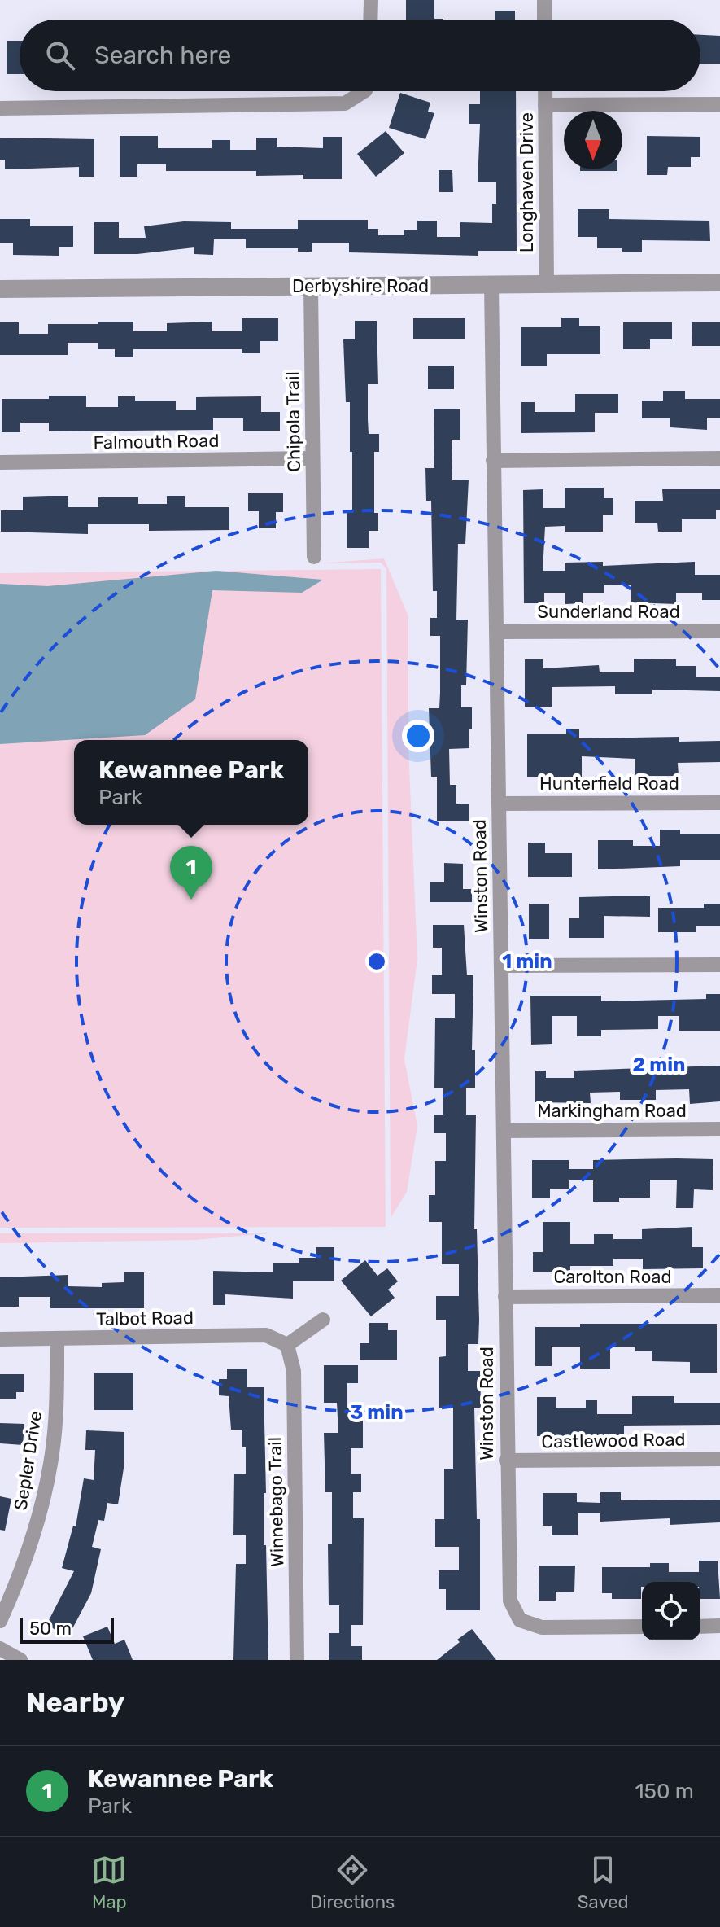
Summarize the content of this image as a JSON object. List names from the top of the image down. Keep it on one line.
{"streets":{"street":["Longhaven Drive","Derbyshire Road","Chipola Trail","Falmouth Road","Sunderland Road","Hunterfield Road","Winston Road","Markingham Road","Carolton Road","Talbot Road","Castlewood Road","Sepler Drive","Winnebago Trail"]},"crossings":[["Longhaven Drive","Derbyshire Road"],["Derbyshire Road","Chipola Trail"],["Derbyshire Road","Winston Road"],["Chipola Trail","Falmouth Road"],["Sunderland Road","Winston Road"],["Hunterfield Road","Winston Road"],["Winston Road","Markingham Road"],["Winston Road","Carolton Road"],["Winston Road","Castlewood Road"],["Talbot Road","Sepler Drive"],["Talbot Road","Winnebago Trail"]],"scale_bar":"50 m","north":"bottom","page":{"search":"Search here","popup":["Kewannee Park","Park"],"pins":"1","scale":"50 m","heading":"Nearby","list":[{"mark":"1","name":"Kewannee Park","note":"Park","value":"150 m"}],"nav":["Map","Directions","Saved"]},"rings":["1 min","2 min","3 min"]}
